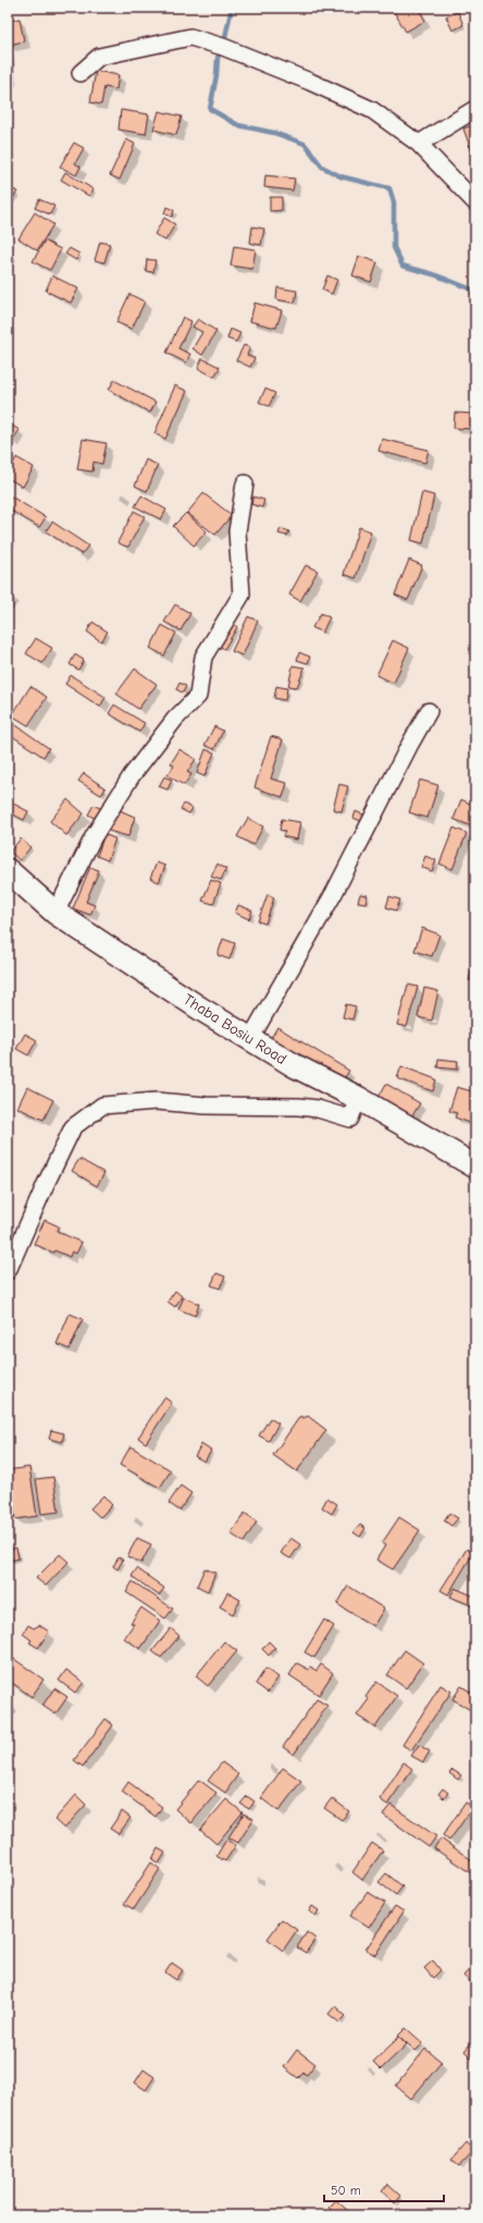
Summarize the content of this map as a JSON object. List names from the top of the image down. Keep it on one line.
{"streets":{"street":["Thaba Bosiu Road"]},"scale_bar":"50 m"}
